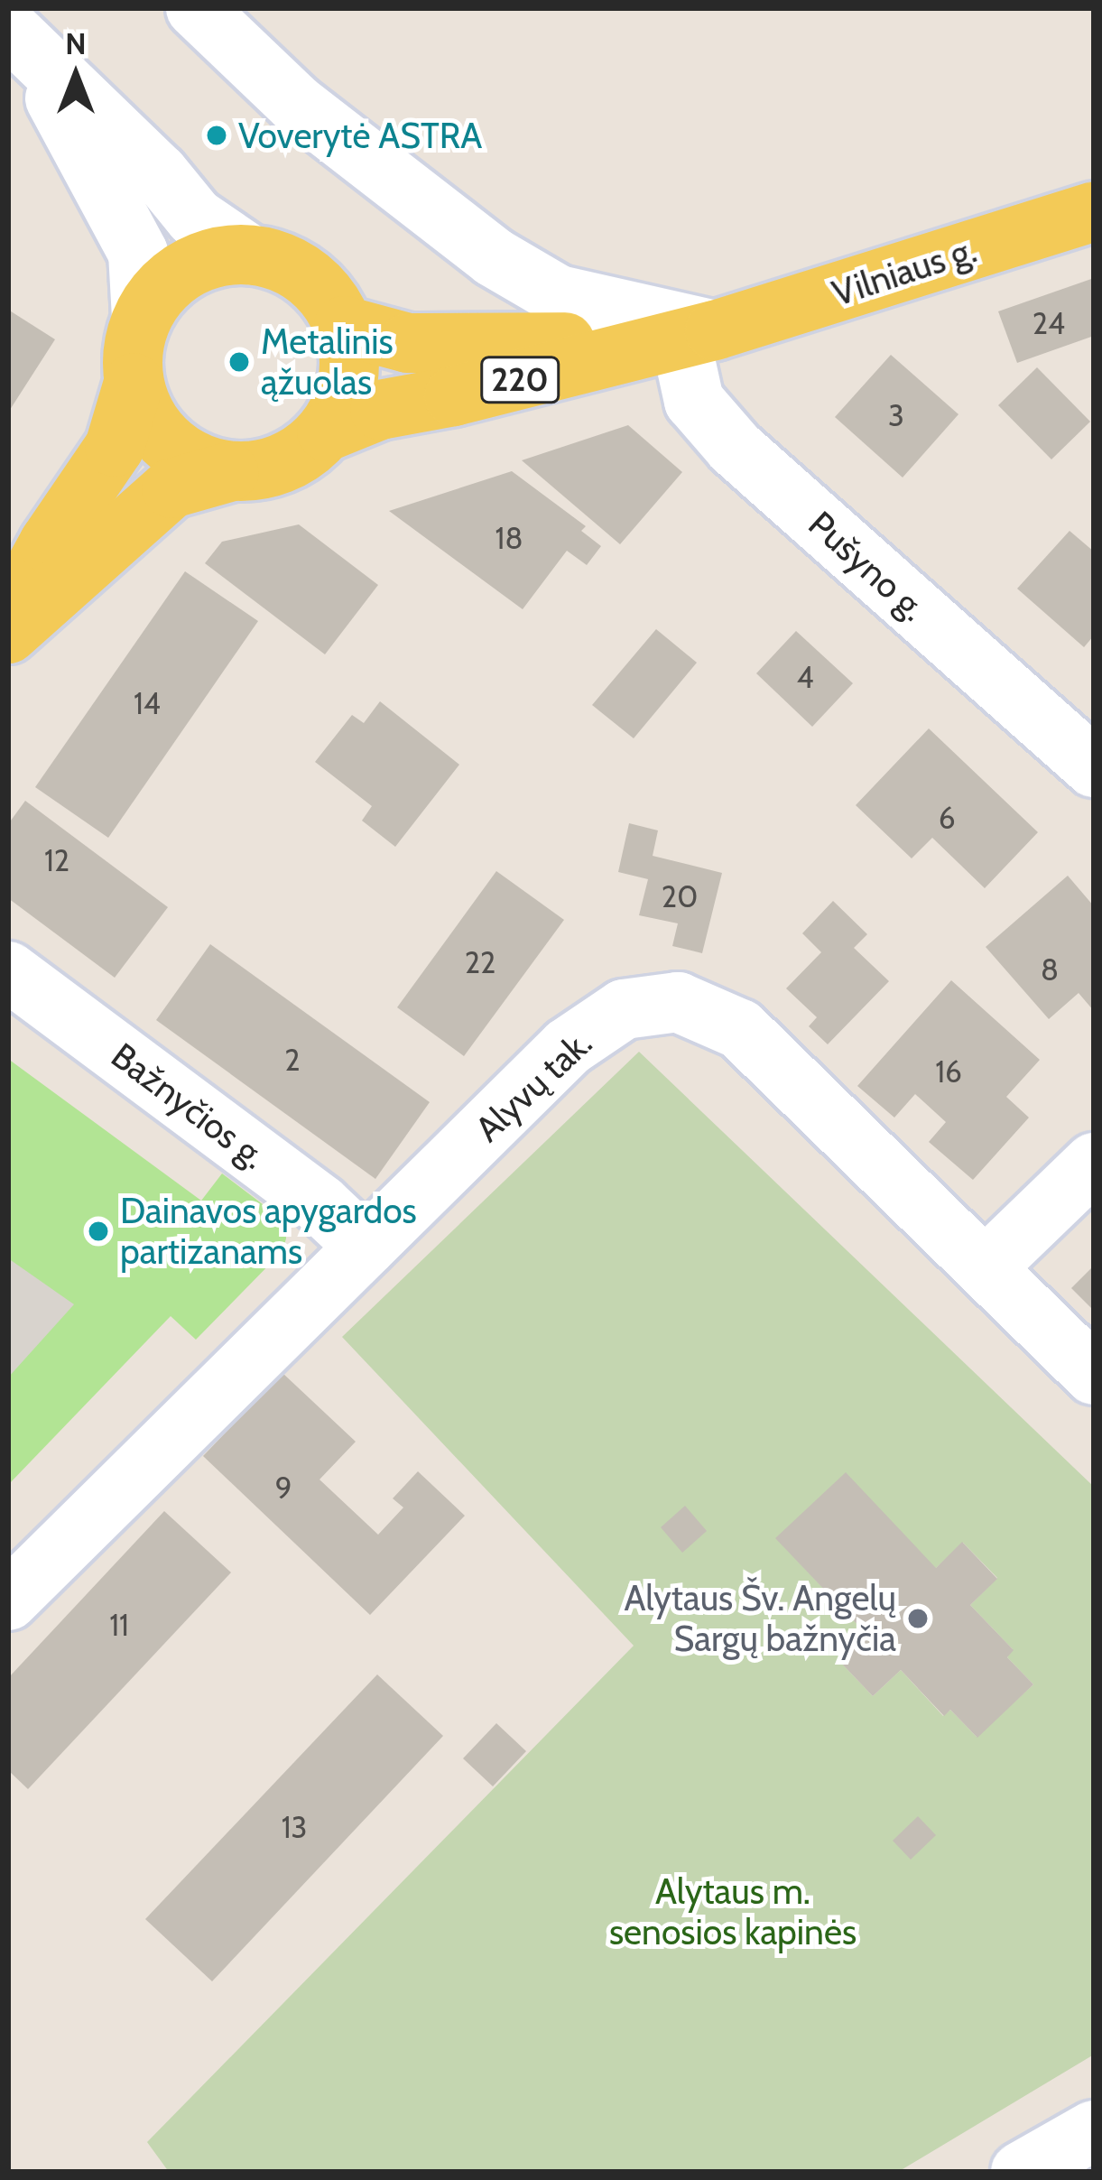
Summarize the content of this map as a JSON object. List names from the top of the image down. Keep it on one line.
{"streets":{"main road":["Vilniaus g.","220"],"street":["Pušyno g.","Alyvų tak.","Bažnyčios g."]},"crossings":[["Vilniaus g.","Pušyno g."],["Alyvų tak.","Bažnyčios g."]],"parks":["Alytaus m. senosios kapinės"],"places":["Voverytė ASTRA","Metalinis ąžuolas","Dainavos apygardos partizanams","Alytaus Šv. Angelų Sargų bažnyčia"],"house_numbers":["24","3","18","4","14","6","12","20","22","8","2","16","9","11","13"],"north":"top"}
